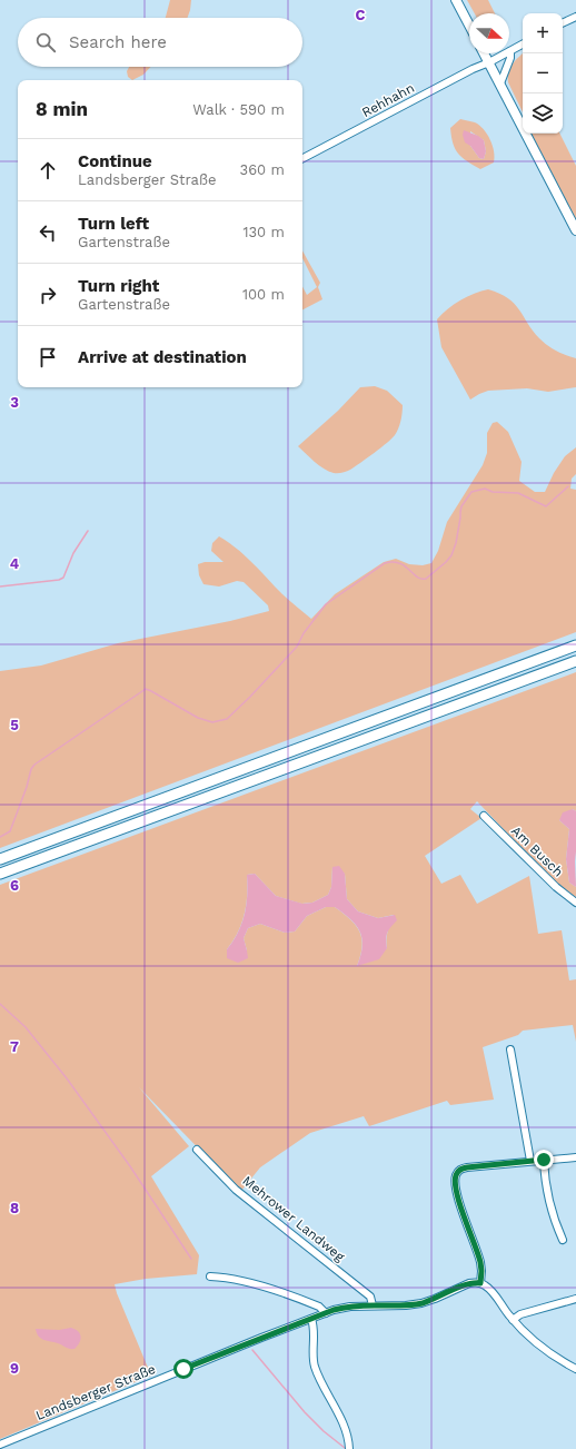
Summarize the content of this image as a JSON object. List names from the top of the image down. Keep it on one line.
{"streets":{"street":["Rehhahn","Am Busch","Mehrower Landweg","Landsberger Straße"]},"crossings":[["Mehrower Landweg","Landsberger Straße"]],"north":"right","page":{"map_buttons":["+","−"],"search":"Search here","heading":["8 min","Walk · 590 m"],"list":[["Continue","Landsberger Straße","360 m"],["Turn left","Gartenstraße","130 m"],["Turn right","Gartenstraße","100 m"],"Arrive at destination"]},"grid":{"columns":["C"],"rows":["3","4","5","6","7","8","9"]}}
